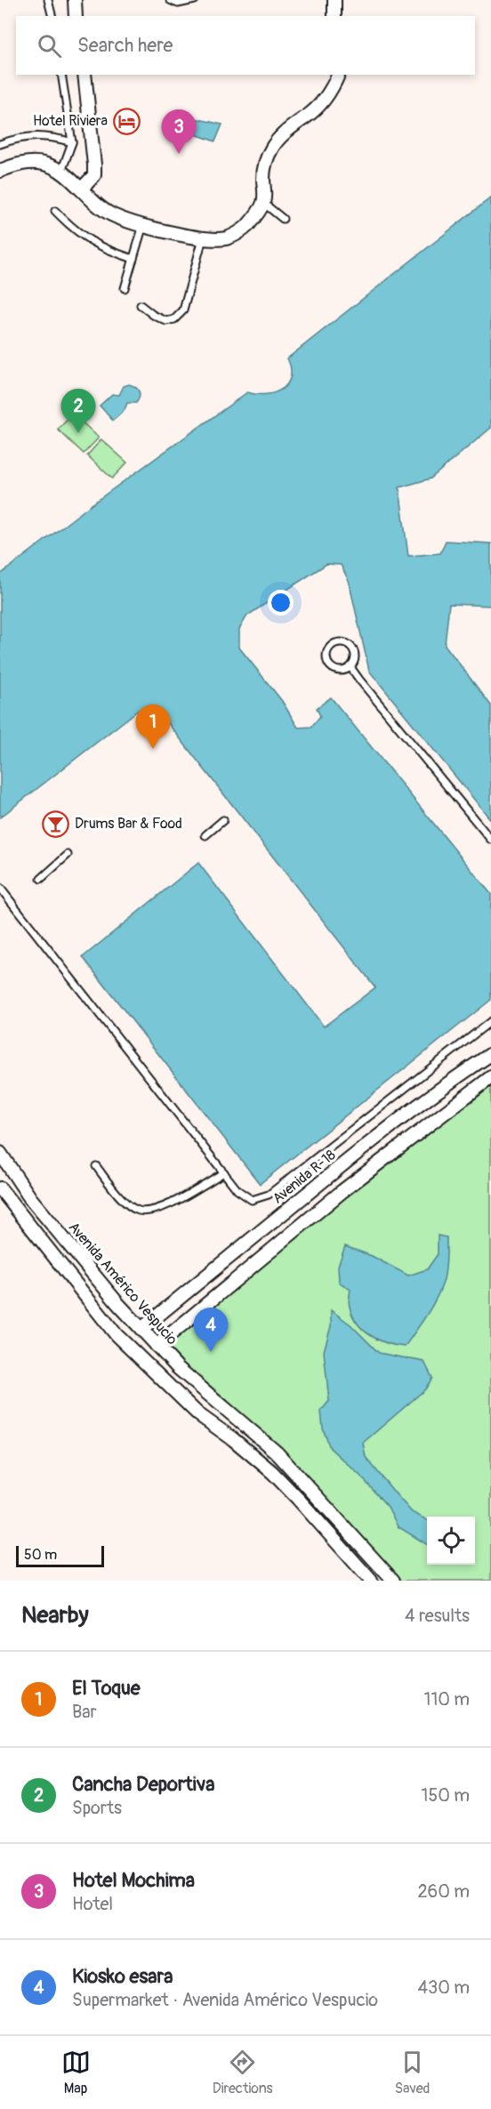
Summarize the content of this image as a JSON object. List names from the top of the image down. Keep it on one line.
{"streets":{"street":["Avenida R-18","Avenida Américo Vespucio"]},"crossings":[["Avenida R-18","Avenida Américo Vespucio"]],"places":{"hotel":["Hotel Riviera"],"bar":["Drums Bar & Food"]},"scale_bar":"50 m","page":{"search":"Search here","pins":["3","2","1","4"],"scale":"50 m","heading":["Nearby","4 results"],"list":[{"mark":"1","name":"El Toque","note":"Bar","value":"110 m"},{"mark":"2","name":"Cancha Deportiva","note":"Sports","value":"150 m"},{"mark":"3","name":"Hotel Mochima","note":"Hotel","value":"260 m"},{"mark":"4","name":"Kiosko esara","note":"Supermarket · Avenida Américo Vespucio","value":"430 m"}],"nav":["Map","Directions","Saved"]}}
